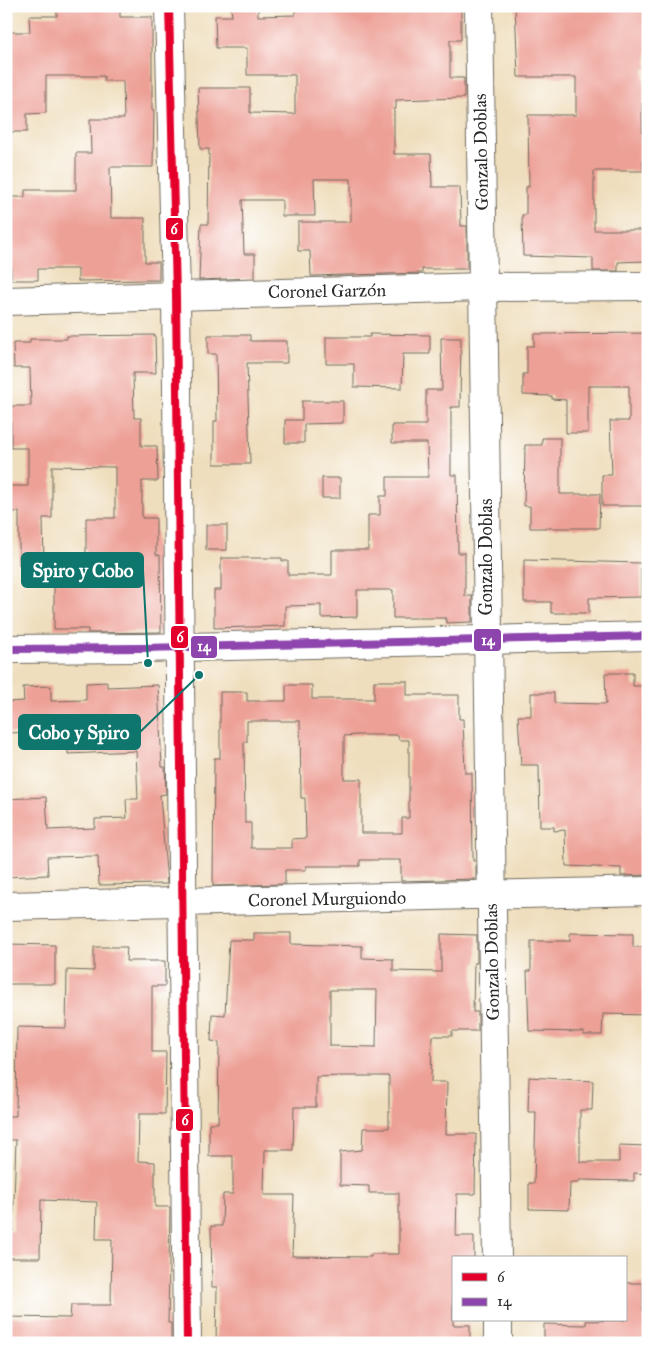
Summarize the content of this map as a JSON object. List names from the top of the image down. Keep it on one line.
{"streets":{"street":["Gonzalo Doblas","Coronel Garzón","Coronel Murguiondo"]},"crossings":[["Gonzalo Doblas","Coronel Garzón"],["Gonzalo Doblas","Coronel Murguiondo"]],"places":["Spiro y Cobo","Cobo y Spiro"],"lines":["transit line 6","transit line 14"],"legend":["6","14"]}
